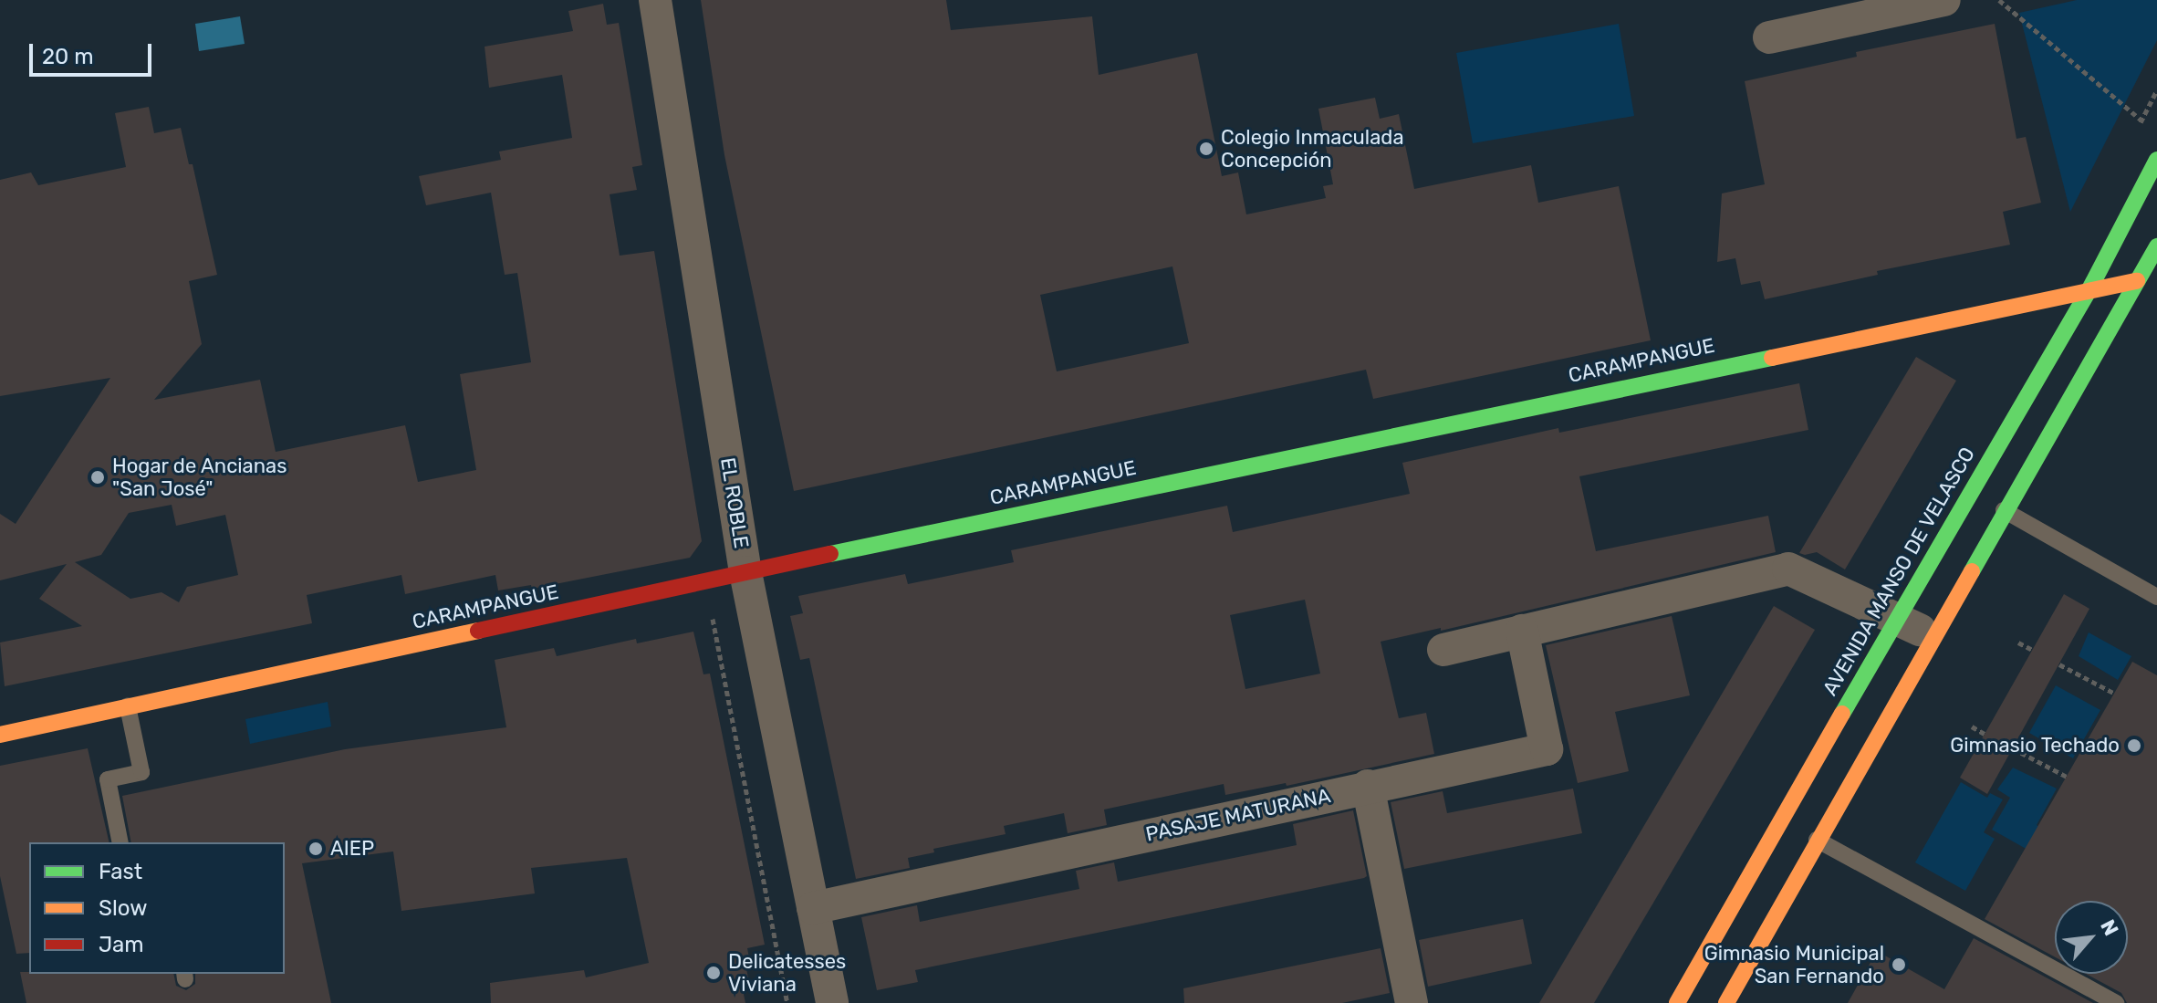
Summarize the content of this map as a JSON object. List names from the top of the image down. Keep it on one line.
{"streets":{"street":["CARAMPANGUE","EL ROBLE","AVENIDA MANSO DE VELASCO","PASAJE MATURANA"]},"crossings":[["CARAMPANGUE","EL ROBLE"],["CARAMPANGUE","AVENIDA MANSO DE VELASCO"],["EL ROBLE","PASAJE MATURANA"]],"places":["Colegio Inmaculada Concepción","Hogar de Ancianas \"San José\"","Gimnasio Techado","AIEP","Gimnasio Municipal San Fernando","Delicatesses Viviana"],"legend":["Fast","Slow","Jam"],"scale_bar":"20 m","north":"top right"}
